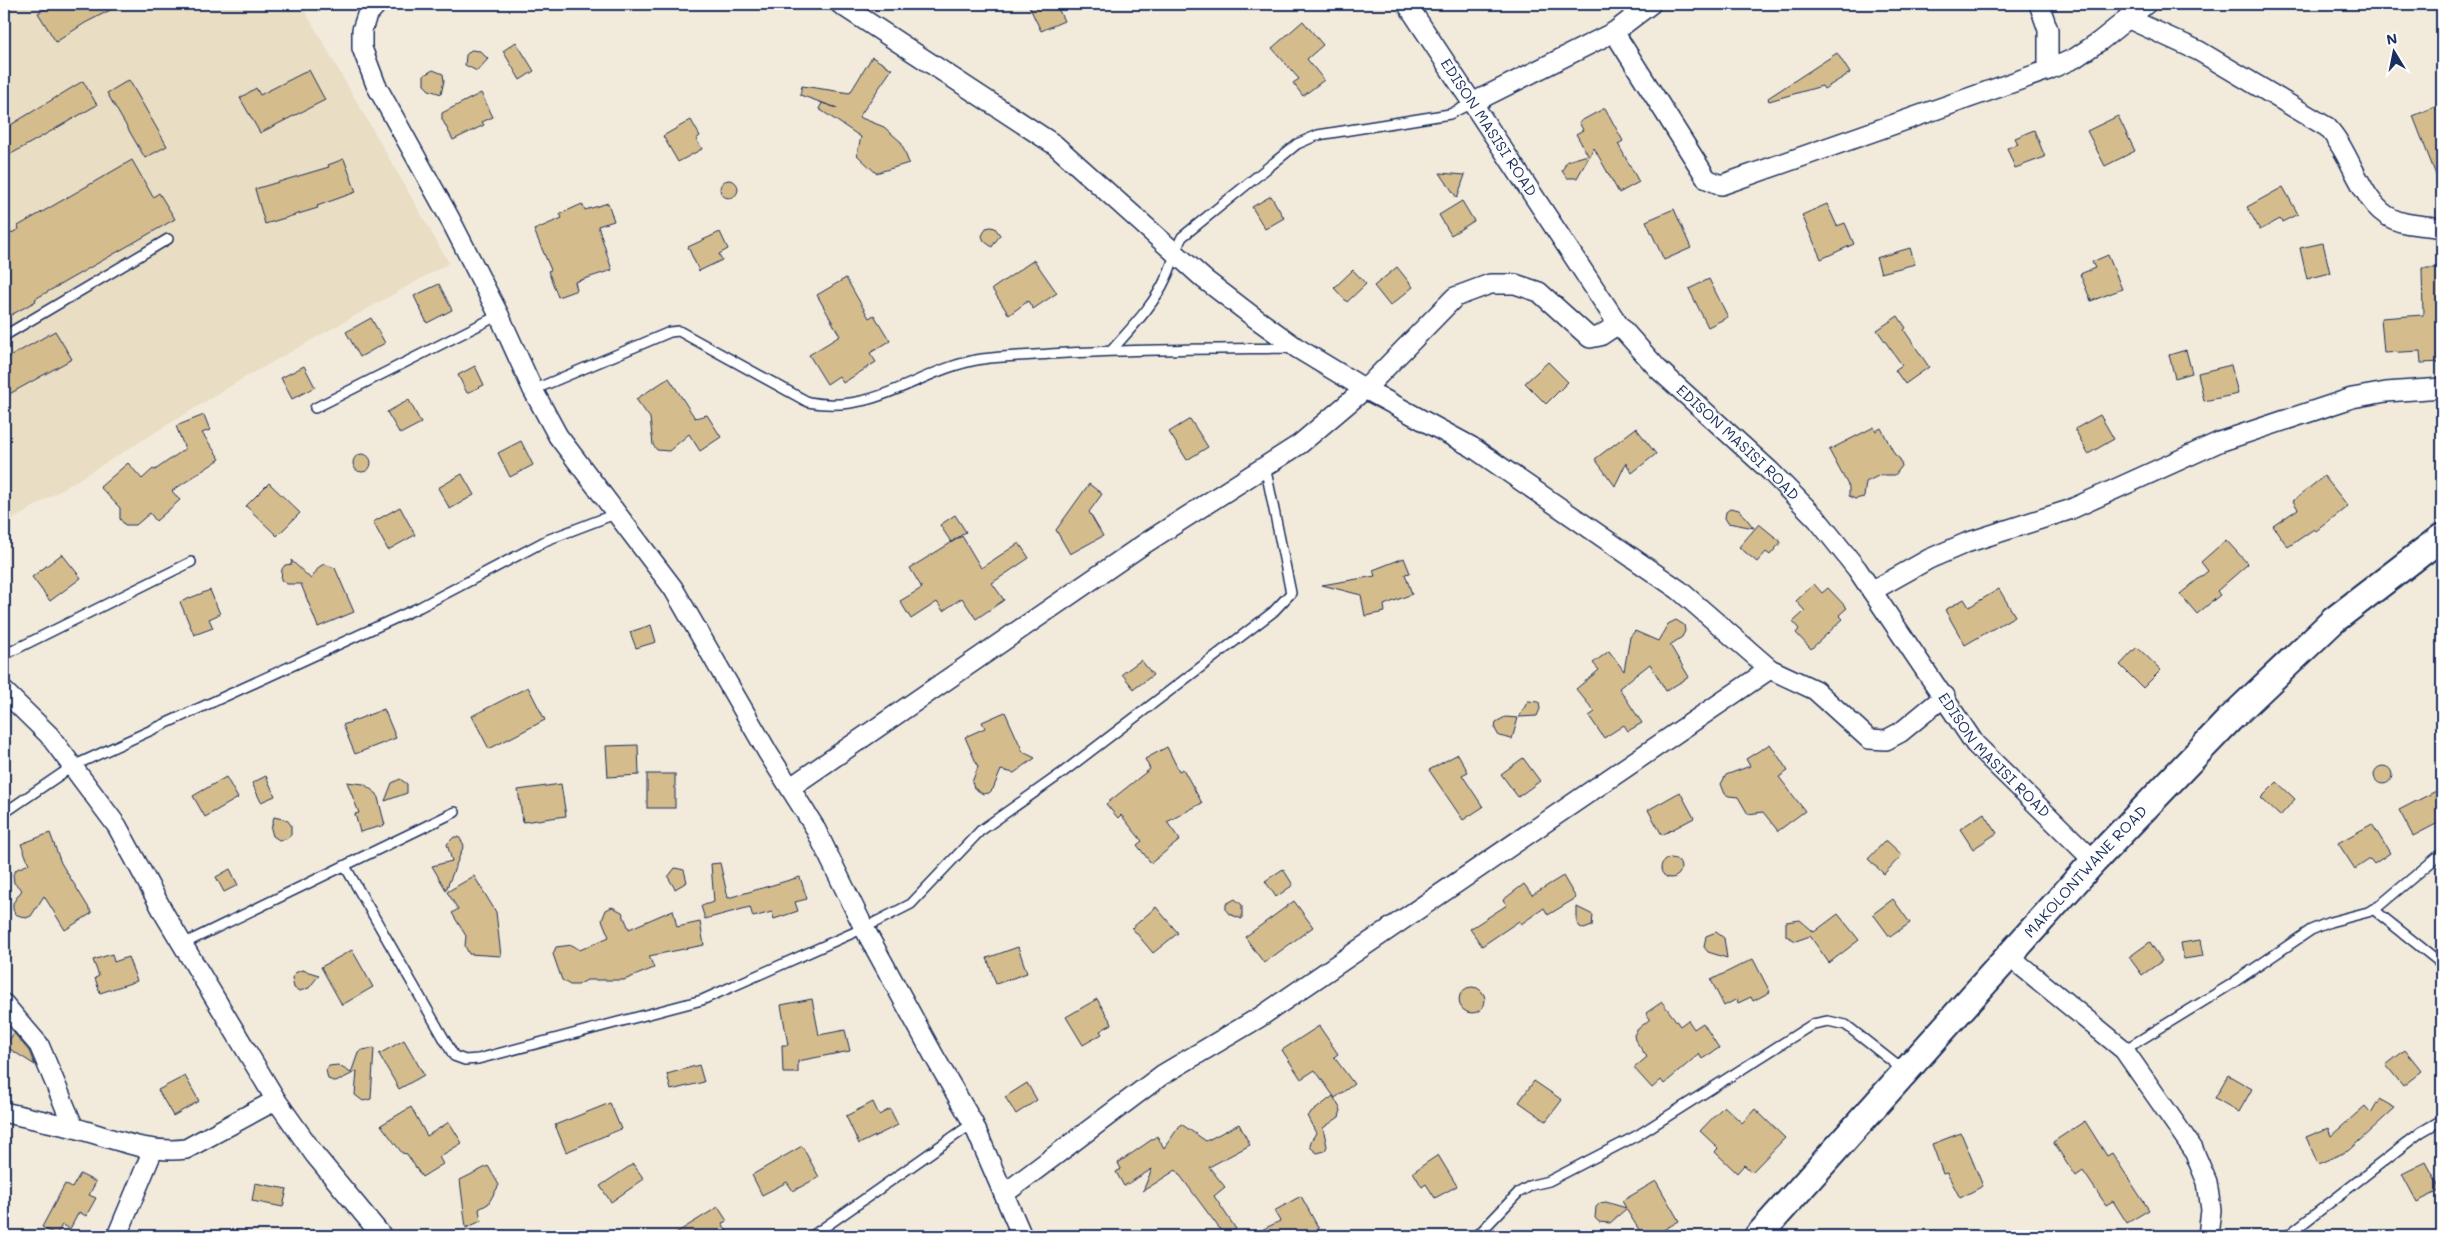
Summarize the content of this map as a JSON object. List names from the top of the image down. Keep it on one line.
{"streets":{"main road":["MAKOLONTWANE ROAD"],"street":["EDISON MASISI ROAD"]},"crossings":[["EDISON MASISI ROAD","MAKOLONTWANE ROAD"]],"north":"top"}
